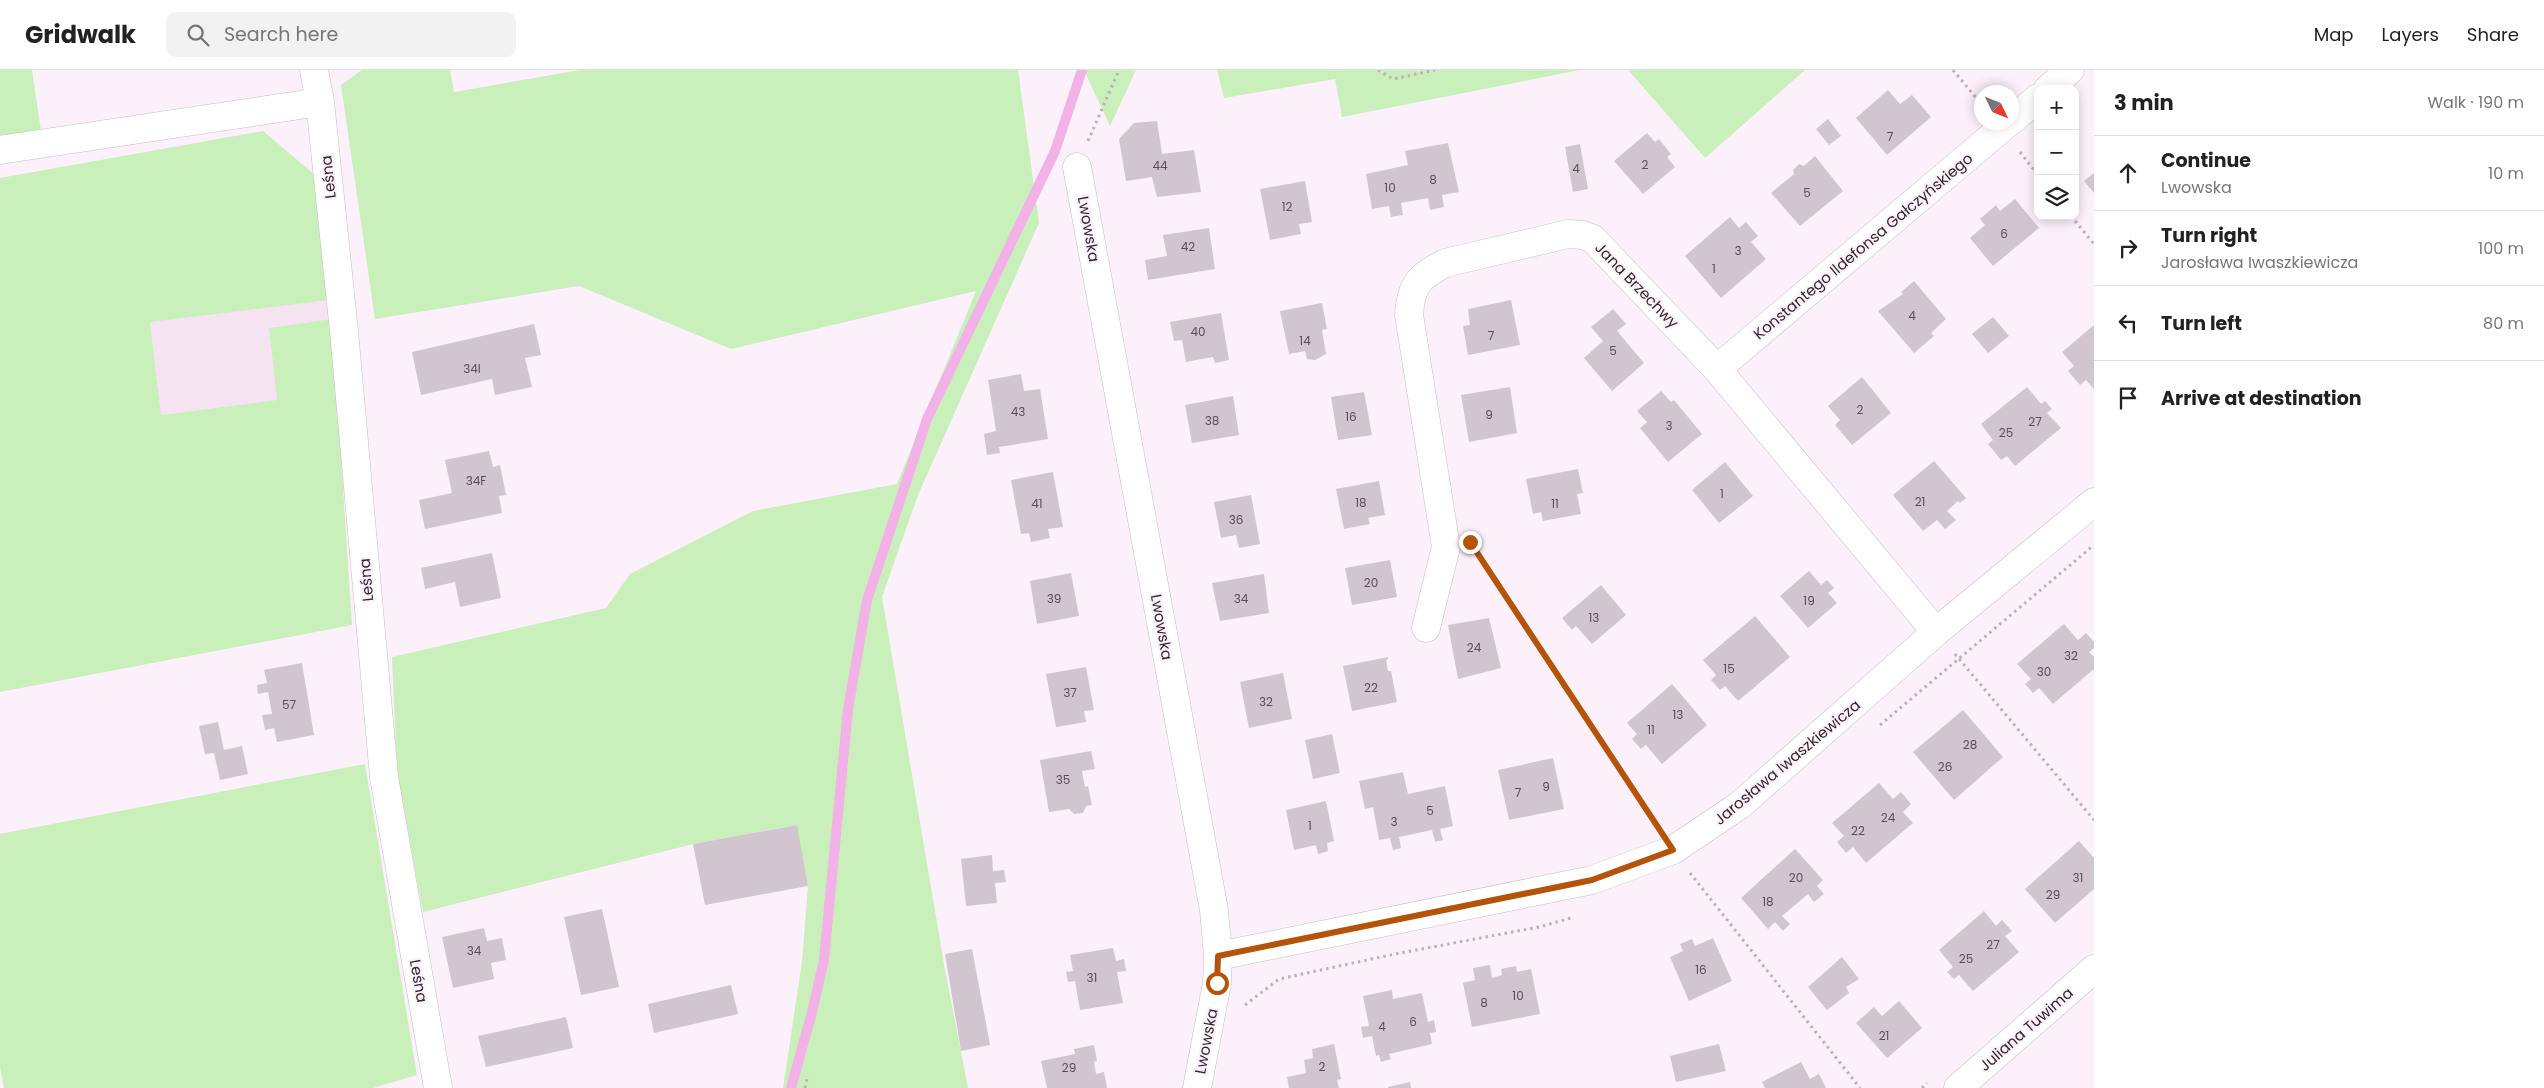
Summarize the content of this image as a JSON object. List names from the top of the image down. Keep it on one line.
{"streets":{"street":["Leśna","Lwowska","Konstantego Ildefonsa Gałczyńskiego","Jana Brzechwy","Jarosława Iwaszkiewicza","Juliana Tuwima"]},"crossings":[["Lwowska","Jarosława Iwaszkiewicza"],["Konstantego Ildefonsa Gałczyńskiego","Jana Brzechwy"],["Jana Brzechwy","Jarosława Iwaszkiewicza"]],"house_numbers":["7","2","44","4","8","10","5","12","6","42","3","1","4","40","7","14","5","34I","2","43","9","16","38","27","3","25","34F","1","21","18","41","11","36","20","39","34","19","13","24","32","15","30","22","37","32","57","13","11","28","26","35","9","7","5","24","3","1","22","20","31","29","18","27","34","25","16","31","10","8","6","4","21","2","29"],"north":"bottom right","page":{"header":"Gridwalk","search":"Search here","nav":["Map","Layers","Share"],"heading":["3 min","Walk · 190 m"],"map_buttons":["+","−"],"list":[["Continue","Lwowska","10 m"],["Turn right","Jarosława Iwaszkiewicza","100 m"],["Turn left","80 m"],"Arrive at destination"]}}
